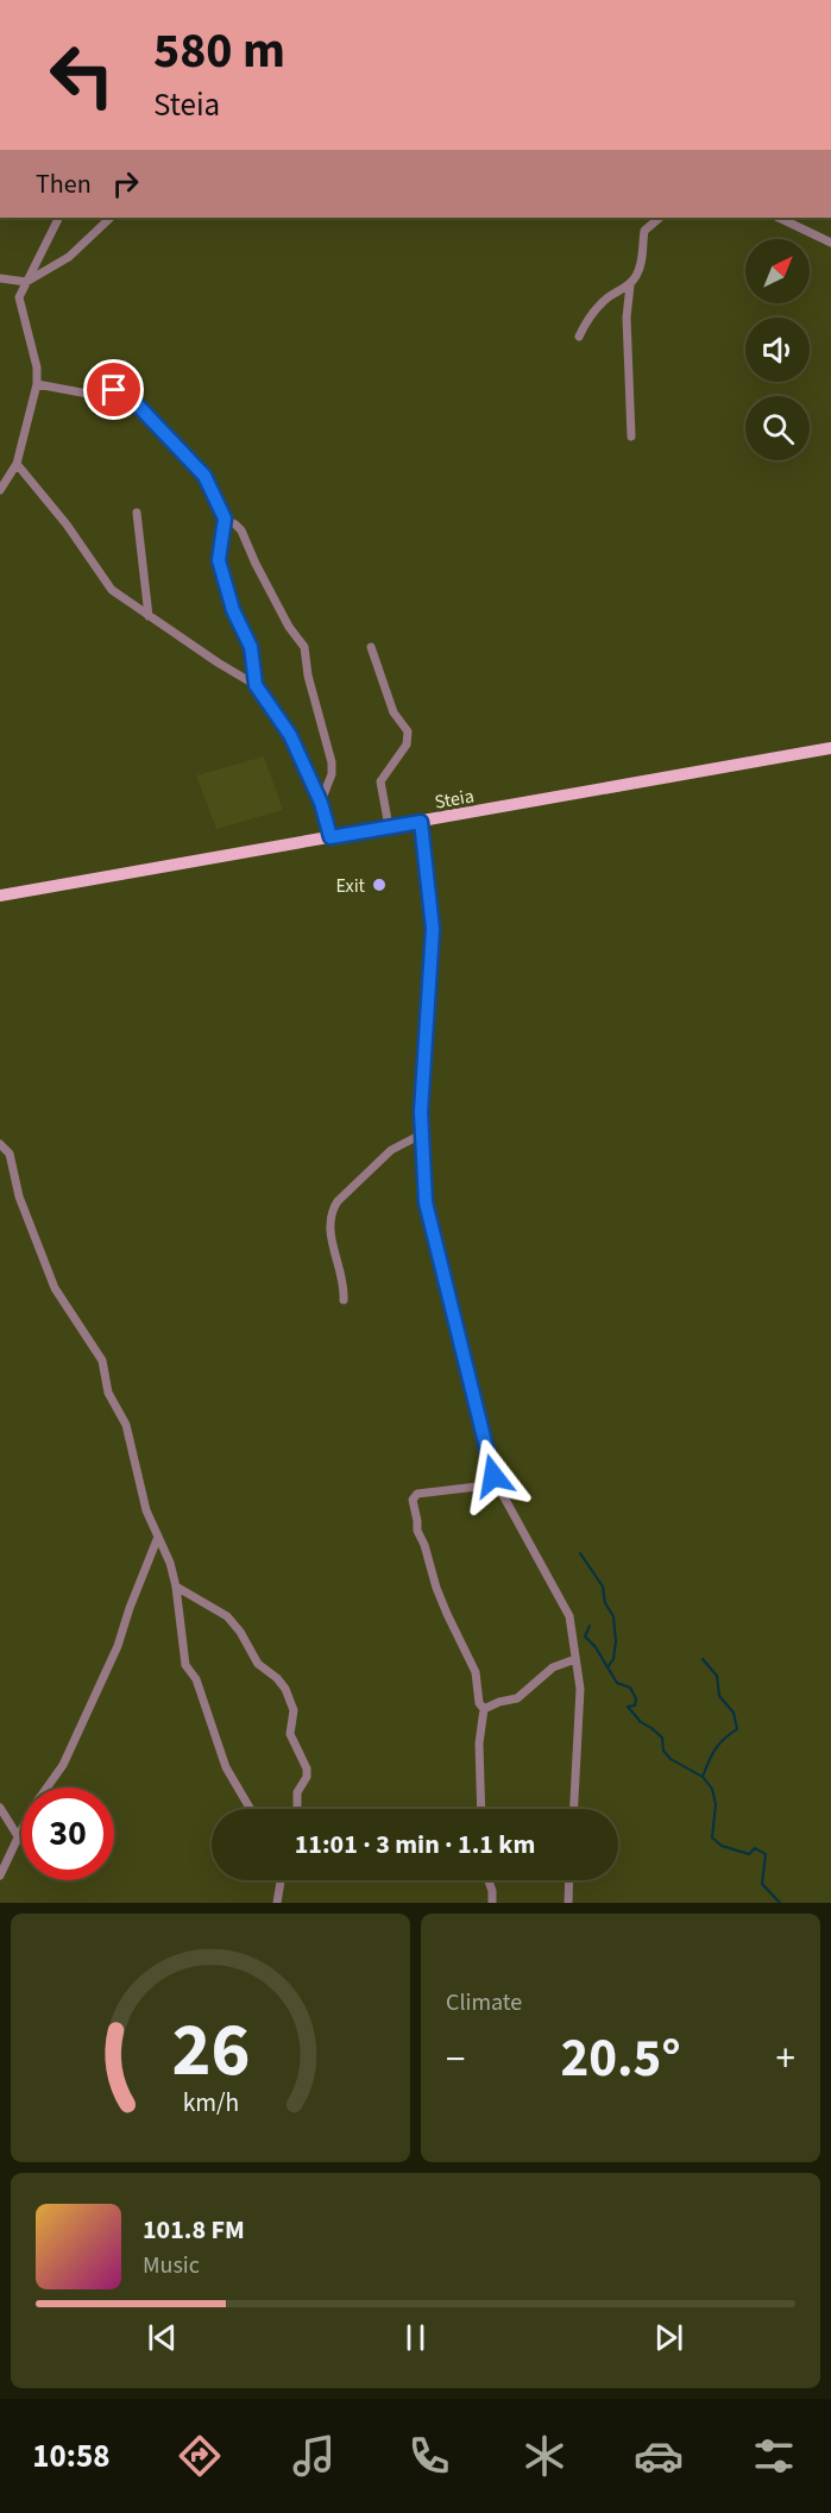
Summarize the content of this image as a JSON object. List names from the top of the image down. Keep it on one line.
{"streets":{"main road":["Steia"]},"places":["Exit"],"north":"top right","page":{"turn":["580 m","Steia"],"then":"Then","limit":"30","trip":"11:01 · 3 min · 1.1 km","tile":"Climate","heat":["−","20.5°","+"],"song":["101.8 FM","Music"],"tabs":"10:58","gauge":["26","km/h"]}}
